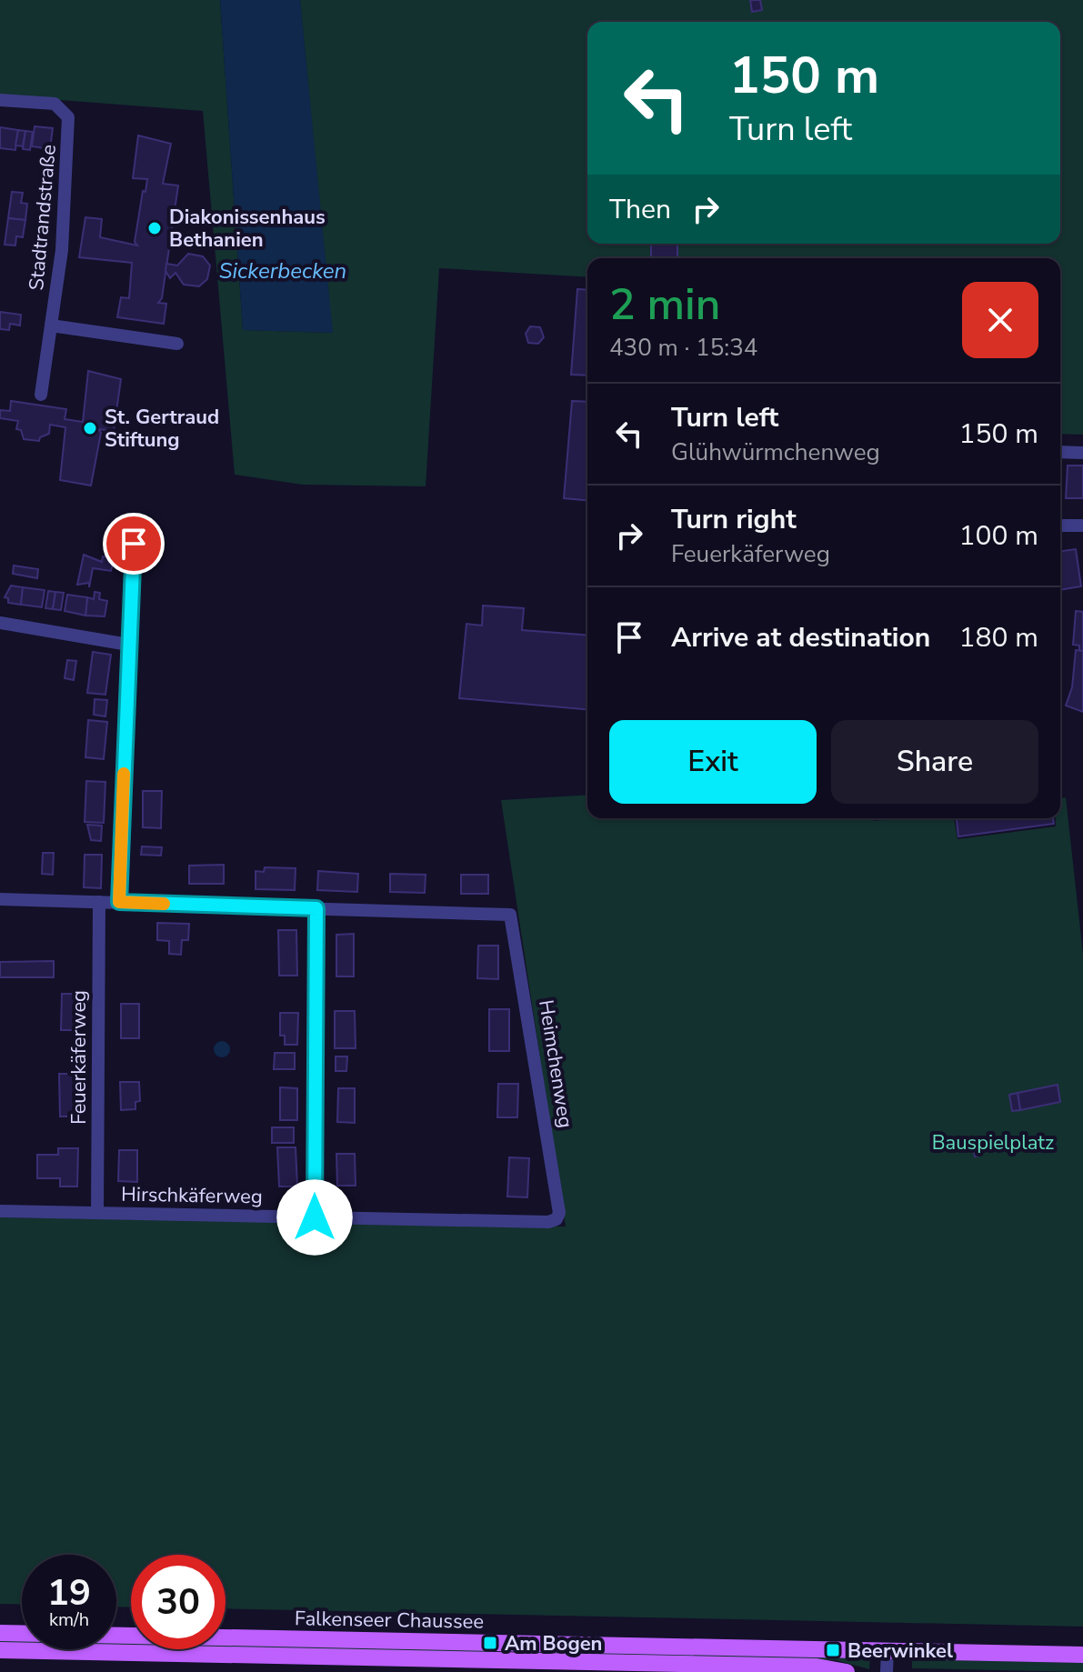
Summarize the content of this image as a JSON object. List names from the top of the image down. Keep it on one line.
{"streets":{"main road":["Falkenseer Chaussee"],"street":["Stadtrandstraße","Feuerkäferweg","Heimchenweg","Hirschkäferweg"]},"crossings":[["Feuerkäferweg","Hirschkäferweg"],["Heimchenweg","Hirschkäferweg"]],"water":["Sickerbecken"],"parks":["Bauspielplatz"],"places":{"other":["Diakonissenhaus Bethanien","St. Gertraud Stiftung"],"transit":["Am Bogen","Beerwinkel"]},"page":{"turn":["150 m","Turn left"],"then":"Then","heading":["2 min","430 m · 15:34"],"list":[{"name":"Turn left","note":"Glühwürmchenweg","value":"150 m"},{"name":"Turn right","note":"Feuerkäferweg","value":"100 m"},{"name":"Arrive at destination","value":"180 m"}],"buttons":["Exit","Share"],"speed":"19 km/h","limit":"30"}}
